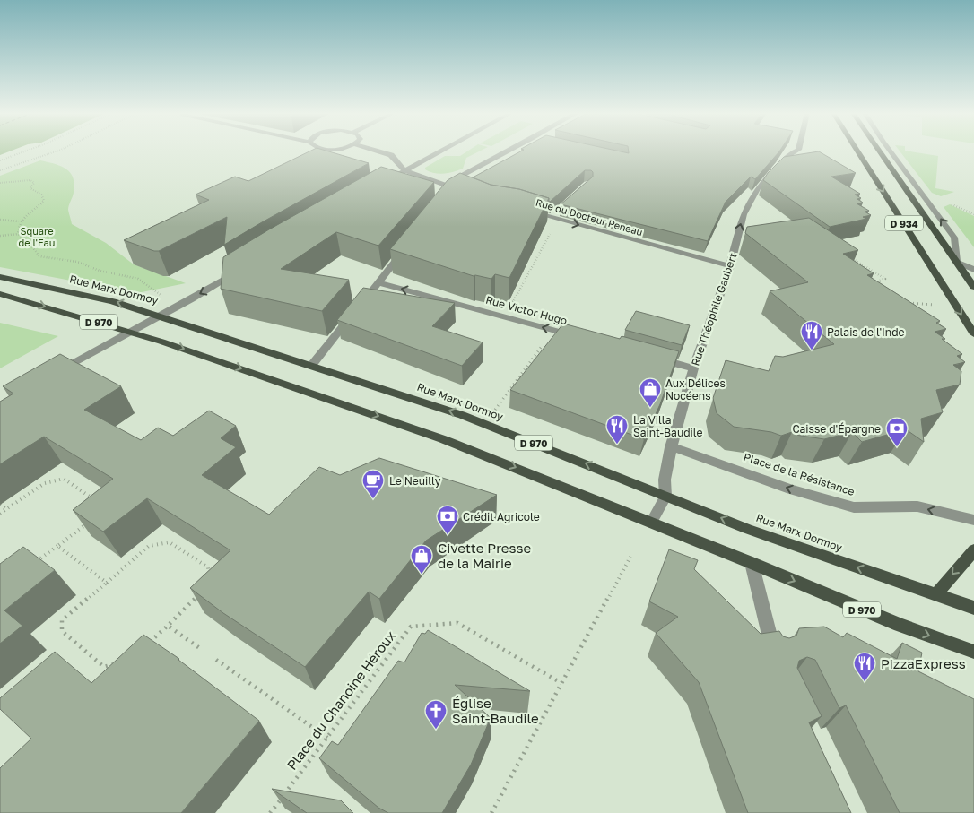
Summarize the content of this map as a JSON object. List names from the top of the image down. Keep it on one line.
{"streets":{"main road":["D 934","Rue Marx Dormoy","D 970"],"street":["Rue du Docteur Peneau","Rue Théophile Gaubert","Rue Victor Hugo","Place de la Résistance"],"path":["Place du Chanoine Héroux"]},"crossings":[["Rue du Docteur Peneau","Rue Théophile Gaubert"],["Rue Marx Dormoy","Rue Théophile Gaubert"],["Rue Marx Dormoy","D 970"],["Rue Théophile Gaubert","D 970"],["Rue Théophile Gaubert","Place de la Résistance"]],"one_way":["Rue du Docteur Peneau","Rue Victor Hugo","Place de la Résistance"],"parks":["Square de l'Eau"],"places":{"restaurant":["Palais de l'Inde","La Villa Saint-Baudile","PizzaExpress"],"shop":["Aux Délices Nocéens","Civette Presse de la Mairie"],"bank":["Caisse d'Épargne","Crédit Agricole"],"cafe":["Le Neuilly"],"church":["Église Saint-Baudile"]}}
